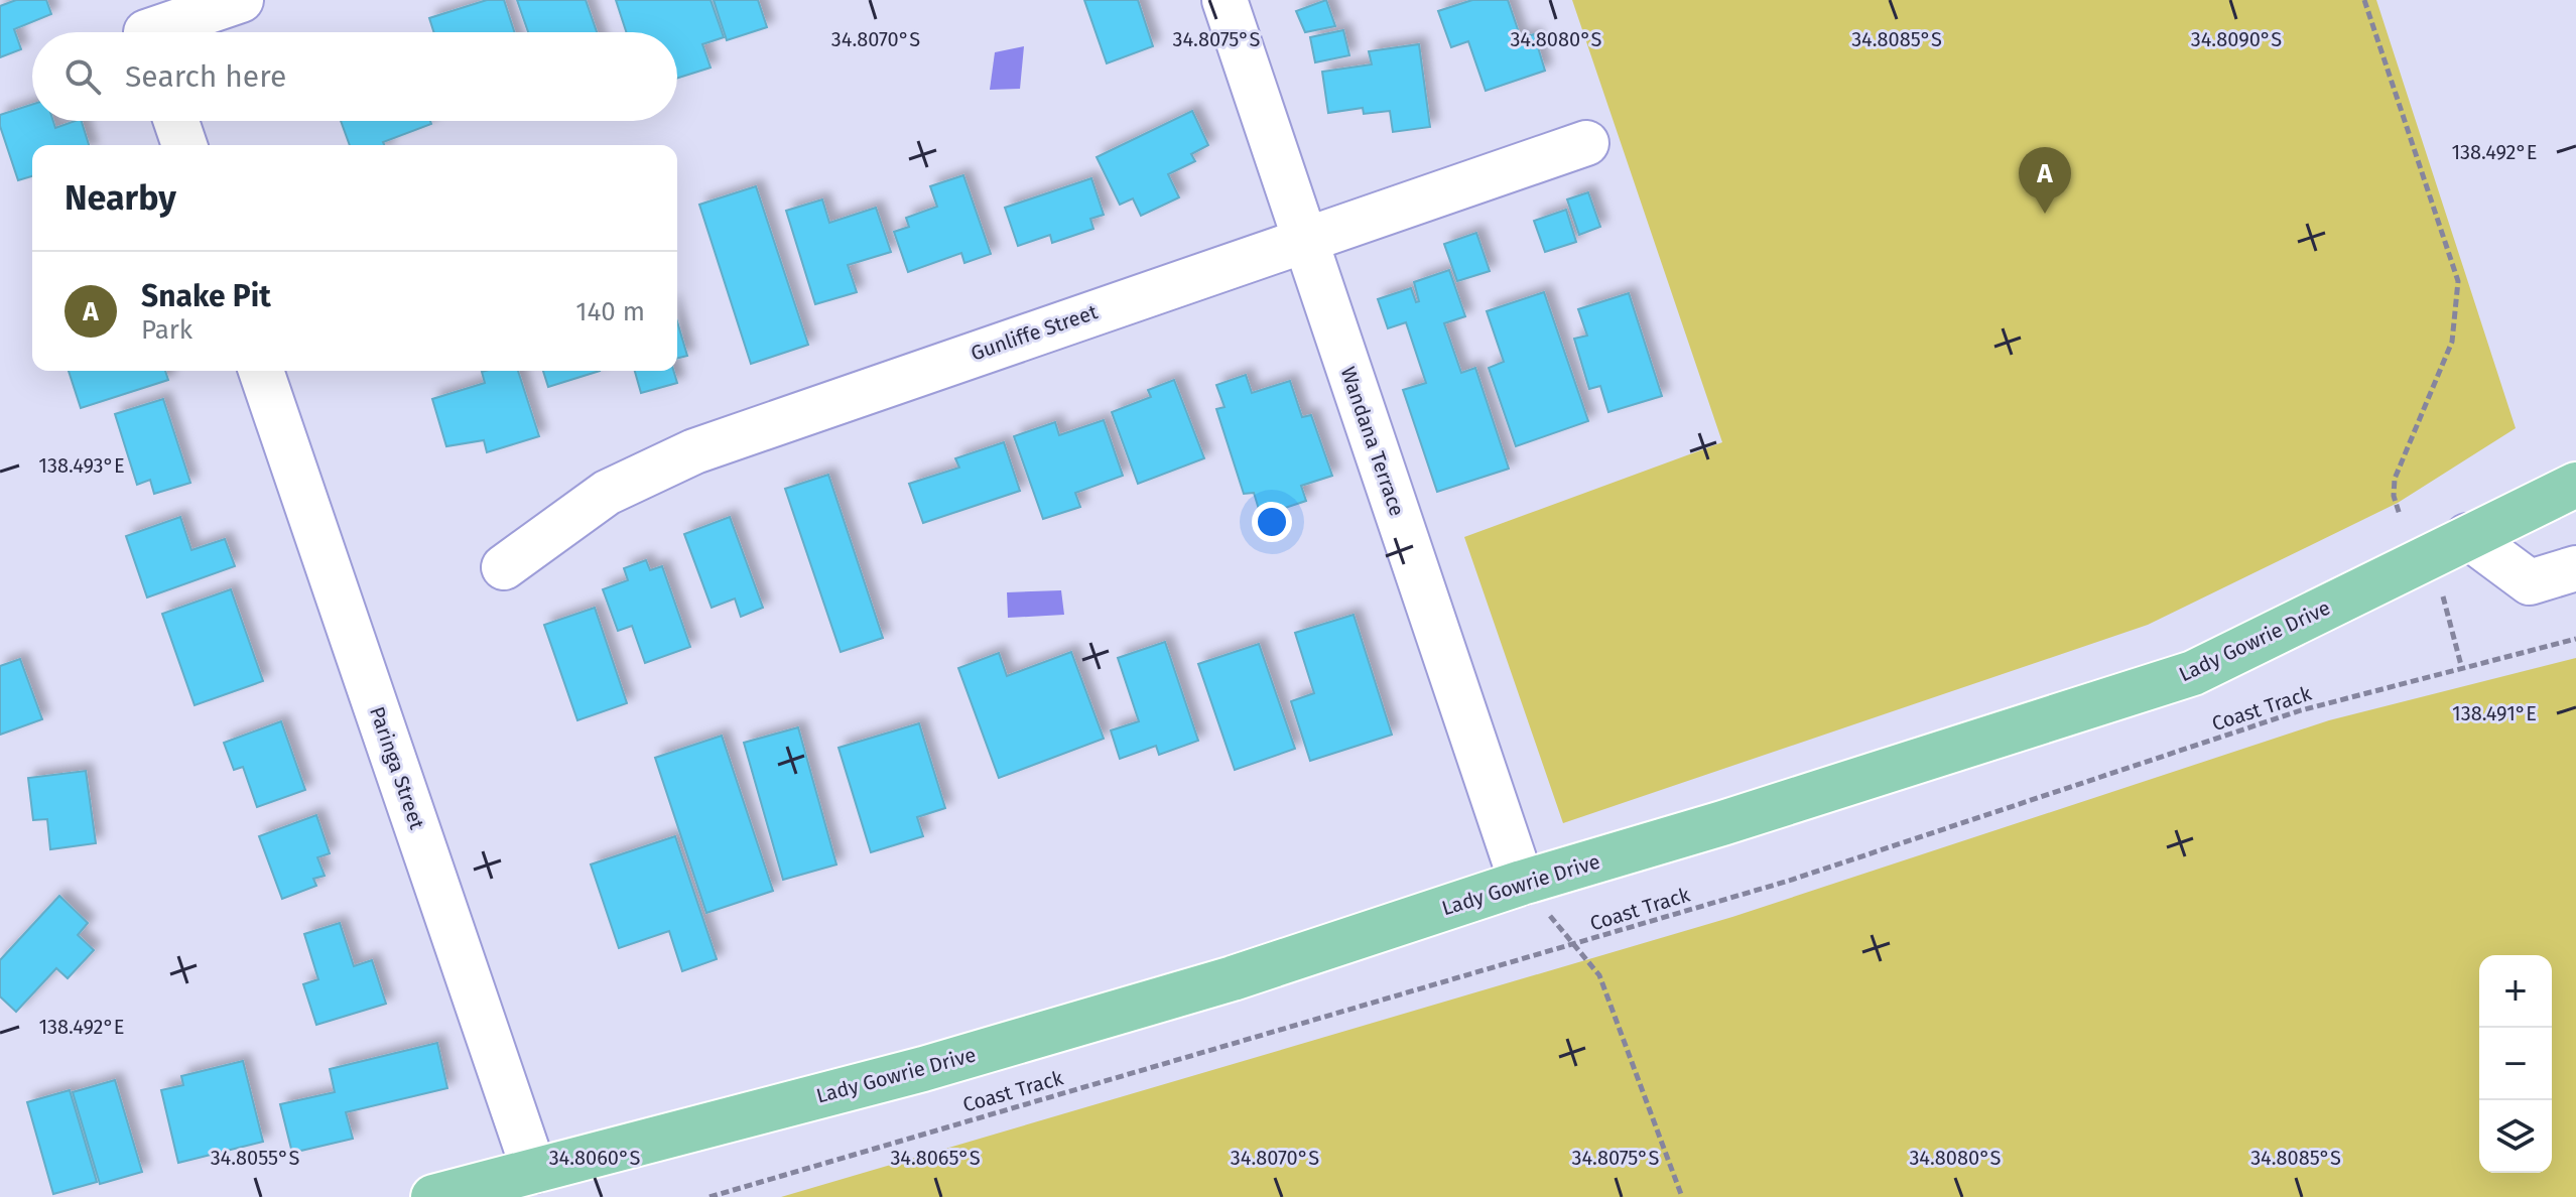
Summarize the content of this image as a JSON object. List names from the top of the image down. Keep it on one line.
{"streets":{"main road":["Lady Gowrie Drive"],"street":["Gunliffe Street","Wandana Terrace","Paringa Street"],"path":["Coast Track"]},"crossings":[["Gunliffe Street","Wandana Terrace"],["Wandana Terrace","Lady Gowrie Drive"],["Lady Gowrie Drive","Paringa Street"]],"page":{"search":"Search here","heading":"Nearby","pins":"A","list":[{"mark":"A","name":"Snake Pit","note":"Park","value":"140 m"}],"map_buttons":["+","−"]},"coordinates":["34.8070°S","34.8075°S","34.8080°S","34.8085°S","34.8090°S","138.492°E","138.493°E","138.491°E","34.8055°S","34.8060°S","34.8065°S"]}
